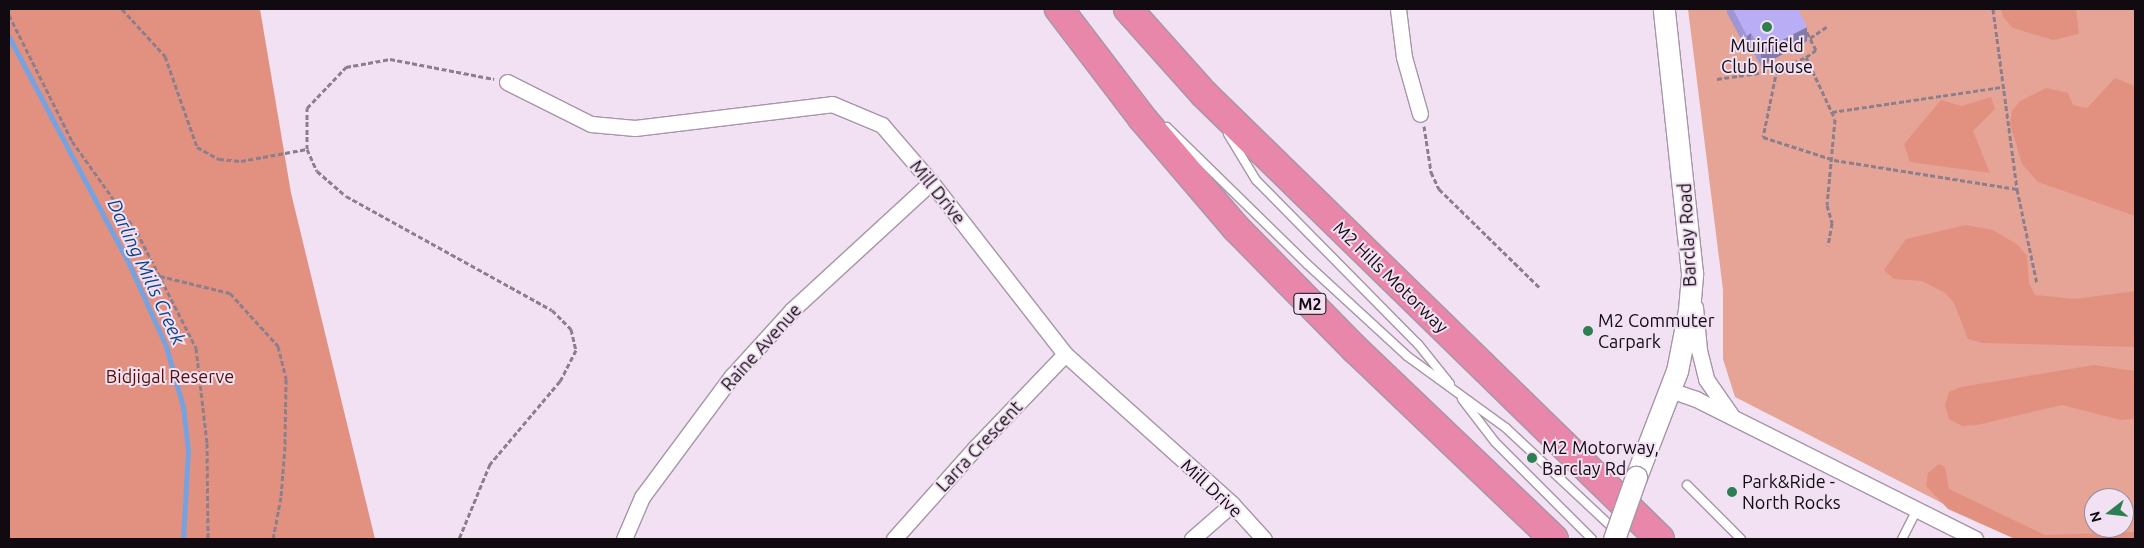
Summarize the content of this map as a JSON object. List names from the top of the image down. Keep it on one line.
{"streets":{"highway":["M2 Hills Motorway","M2"],"main road":["Barclay Road"],"street":["Mill Drive","Raine Avenue","Larra Crescent"]},"crossings":[["Mill Drive","Raine Avenue"],["Mill Drive","Larra Crescent"],["M2 Hills Motorway","M2"]],"water":["Darling Mills Creek"],"parks":["Bidjigal Reserve"],"places":["Muirfield Club House","M2 Commuter Carpark","M2 Motorway, Barclay Rd","Park&Ride - North Rocks"],"north":"left"}
